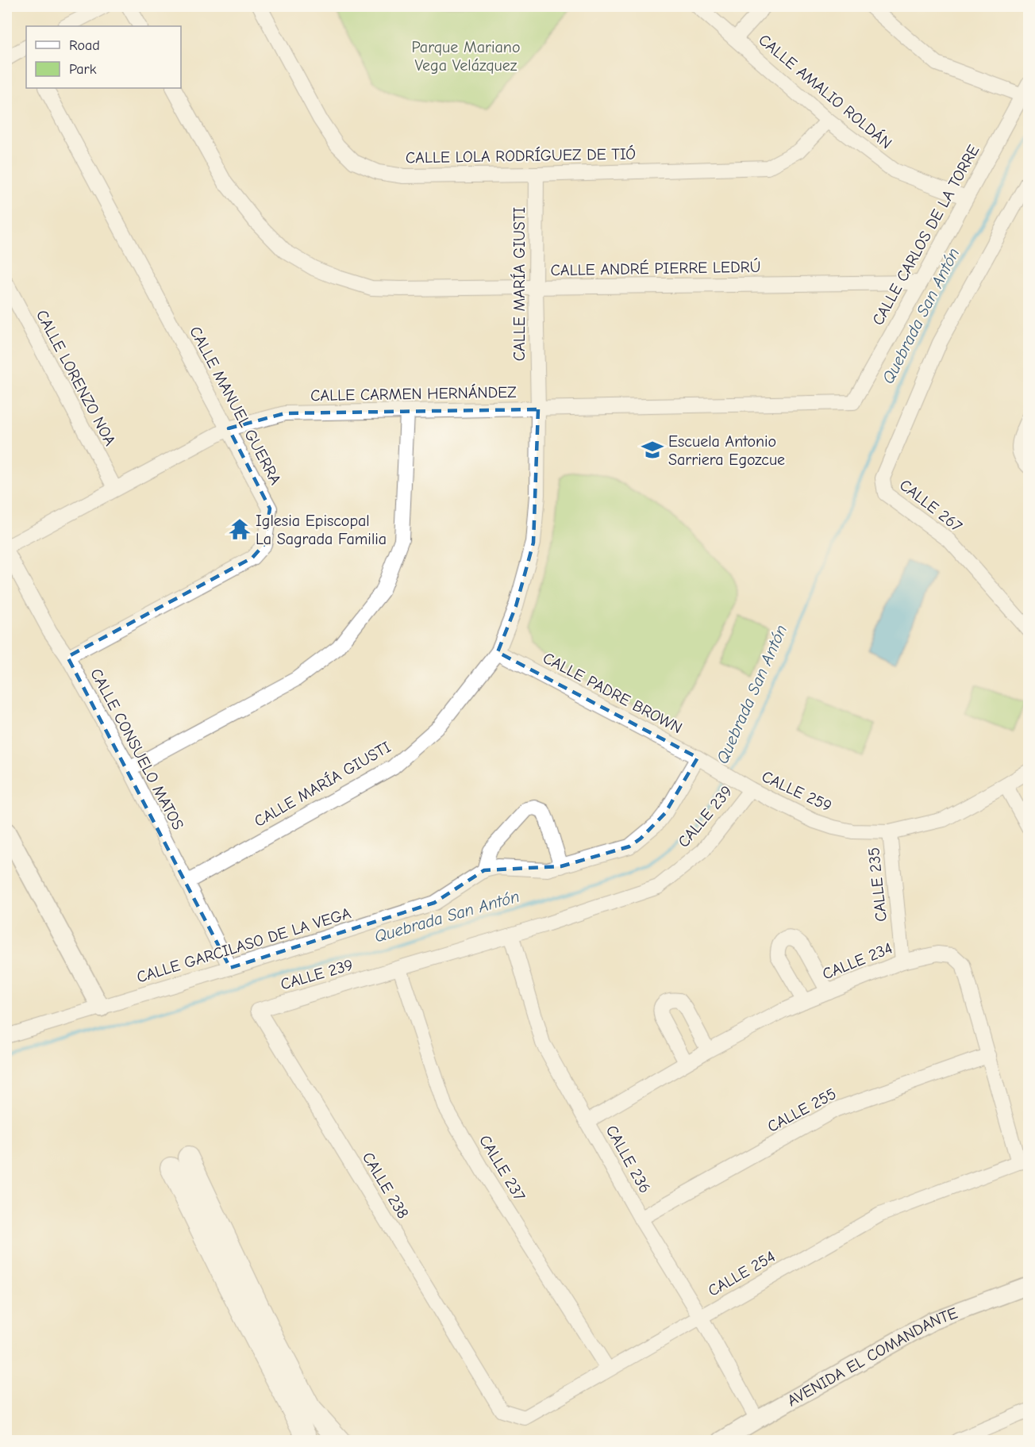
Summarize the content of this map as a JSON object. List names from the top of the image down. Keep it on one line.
{"streets":{"street":["CALLE AMALIO ROLDÁN","CALLE LOLA RODRÍGUEZ DE TIÓ","CALLE CARLOS DE LA TORRE","CALLE ANDRÉ PIERRE LEDRÚ","CALLE MARÍA GIUSTI","CALLE LORENZO NOA","CALLE CARMEN HERNÁNDEZ","CALLE MANUEL GUERRA","CALLE 267","CALLE PADRE BROWN","CALLE CONSUELO MATOS","CALLE 259","CALLE 239","CALLE 235","CALLE GARCILASO DE LA VEGA","CALLE 234","CALLE 255","CALLE 236","CALLE 237","CALLE 238","CALLE 254","AVENIDA EL COMANDANTE"]},"crossings":[["CALLE AMALIO ROLDÁN","CALLE LOLA RODRÍGUEZ DE TIÓ"],["CALLE AMALIO ROLDÁN","CALLE CARLOS DE LA TORRE"],["CALLE LOLA RODRÍGUEZ DE TIÓ","CALLE MARÍA GIUSTI"],["CALLE CARLOS DE LA TORRE","CALLE ANDRÉ PIERRE LEDRÚ"],["CALLE CARLOS DE LA TORRE","CALLE CARMEN HERNÁNDEZ"],["CALLE ANDRÉ PIERRE LEDRÚ","CALLE MARÍA GIUSTI"],["CALLE MARÍA GIUSTI","CALLE CARMEN HERNÁNDEZ"],["CALLE MARÍA GIUSTI","CALLE PADRE BROWN"],["CALLE MARÍA GIUSTI","CALLE CONSUELO MATOS"],["CALLE LORENZO NOA","CALLE CARMEN HERNÁNDEZ"],["CALLE CARMEN HERNÁNDEZ","CALLE MANUEL GUERRA"],["CALLE CARMEN HERNÁNDEZ","CALLE CONSUELO MATOS"],["CALLE MANUEL GUERRA","CALLE CONSUELO MATOS"],["CALLE PADRE BROWN","CALLE 259"],["CALLE PADRE BROWN","CALLE GARCILASO DE LA VEGA"],["CALLE CONSUELO MATOS","CALLE GARCILASO DE LA VEGA"],["CALLE 259","CALLE 239"],["CALLE 259","CALLE 235"],["CALLE 239","CALLE 236"],["CALLE 239","CALLE 237"],["CALLE 239","CALLE 238"],["CALLE 235","CALLE 234"],["CALLE 234","CALLE 255"],["CALLE 234","CALLE 236"],["CALLE 234","CALLE 254"],["CALLE 255","CALLE 236"],["CALLE 236","CALLE 254"],["CALLE 236","AVENIDA EL COMANDANTE"],["CALLE 237","CALLE 254"],["CALLE 238","CALLE 254"]],"water":["Quebrada San Antón"],"parks":["Parque Mariano Vega Velázquez"],"places":{"school or university":["Escuela Antonio Sarriera Egozcue"],"temple":["Iglesia Episcopal La Sagrada Familia"]},"legend":["Road","Park"]}
